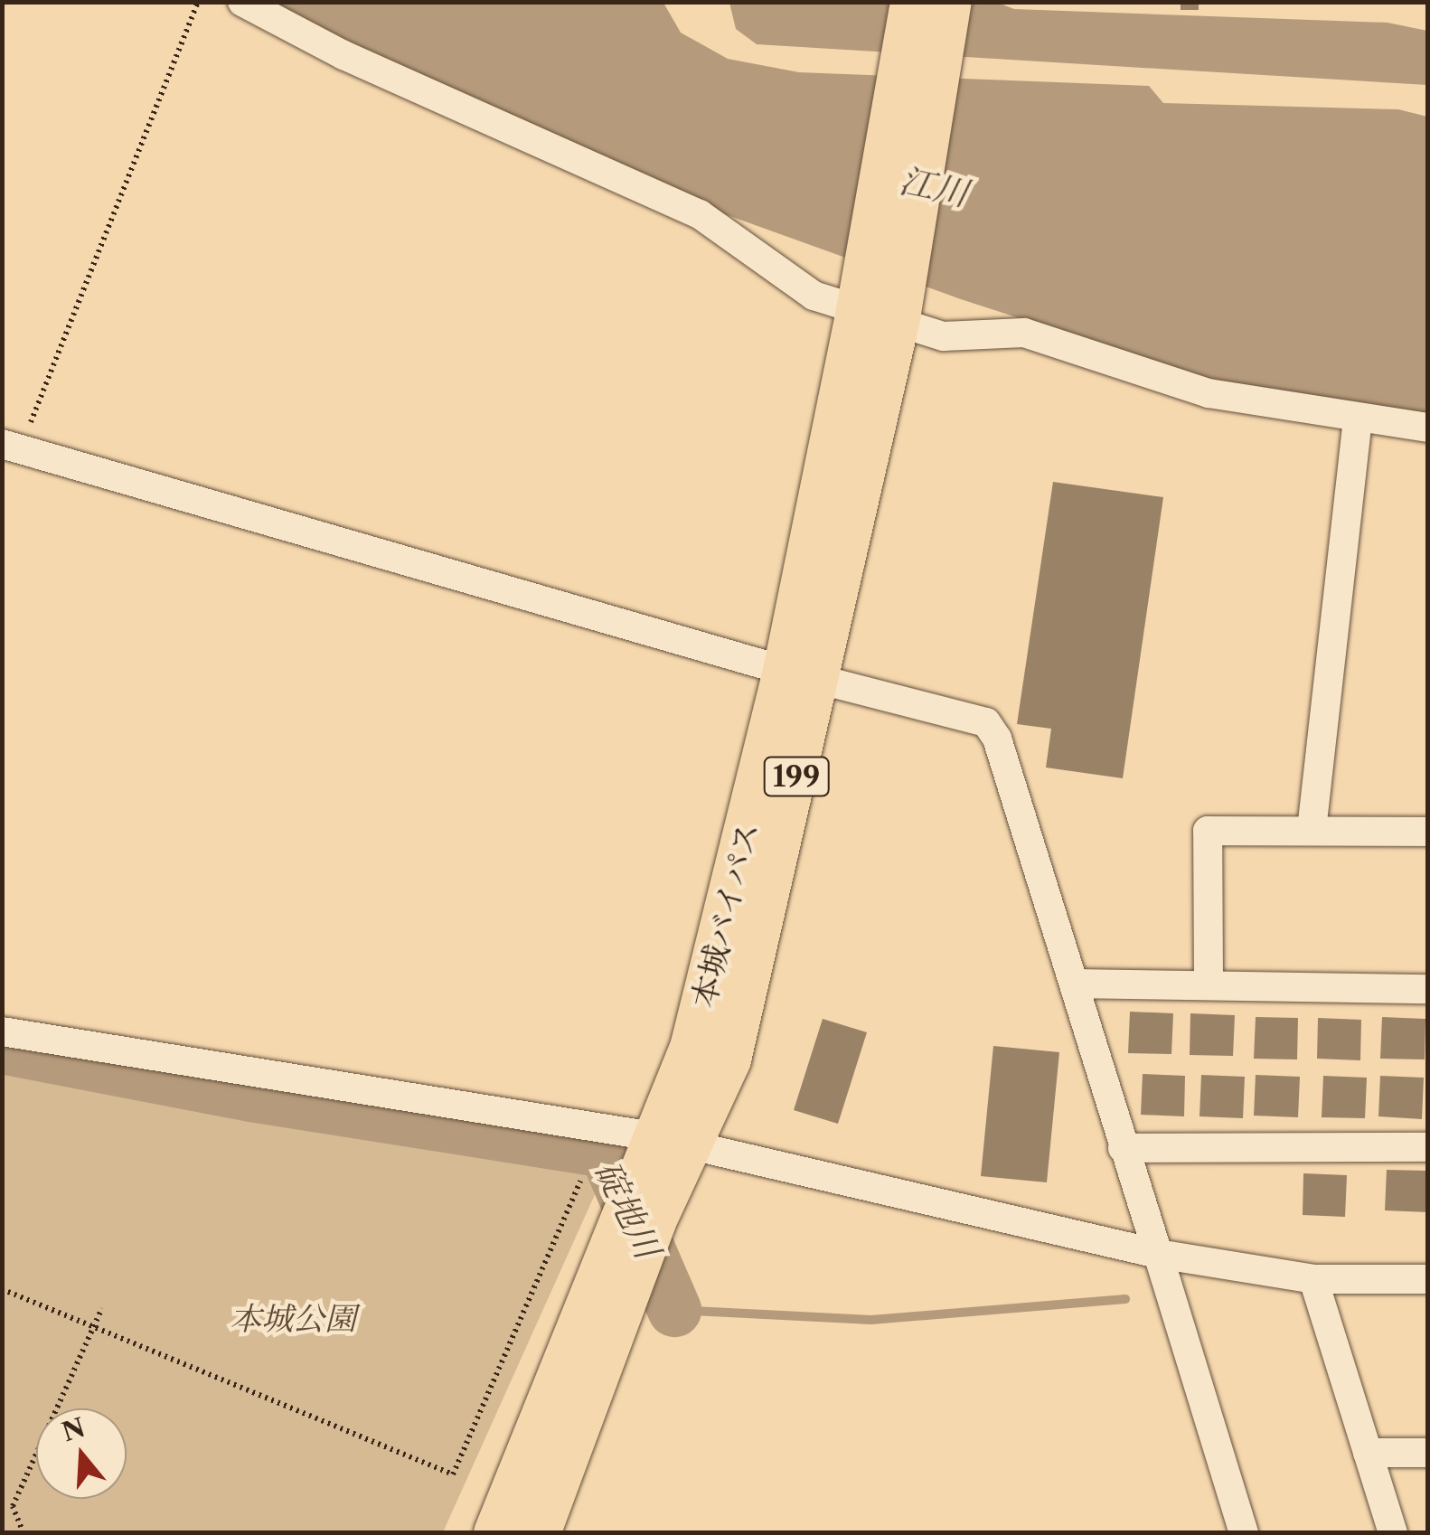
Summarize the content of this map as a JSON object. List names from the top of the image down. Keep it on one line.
{"streets":{"highway":["199","本城バイパス"]},"water":["江川","碇地川"],"parks":["本城公園"],"north":"top"}
